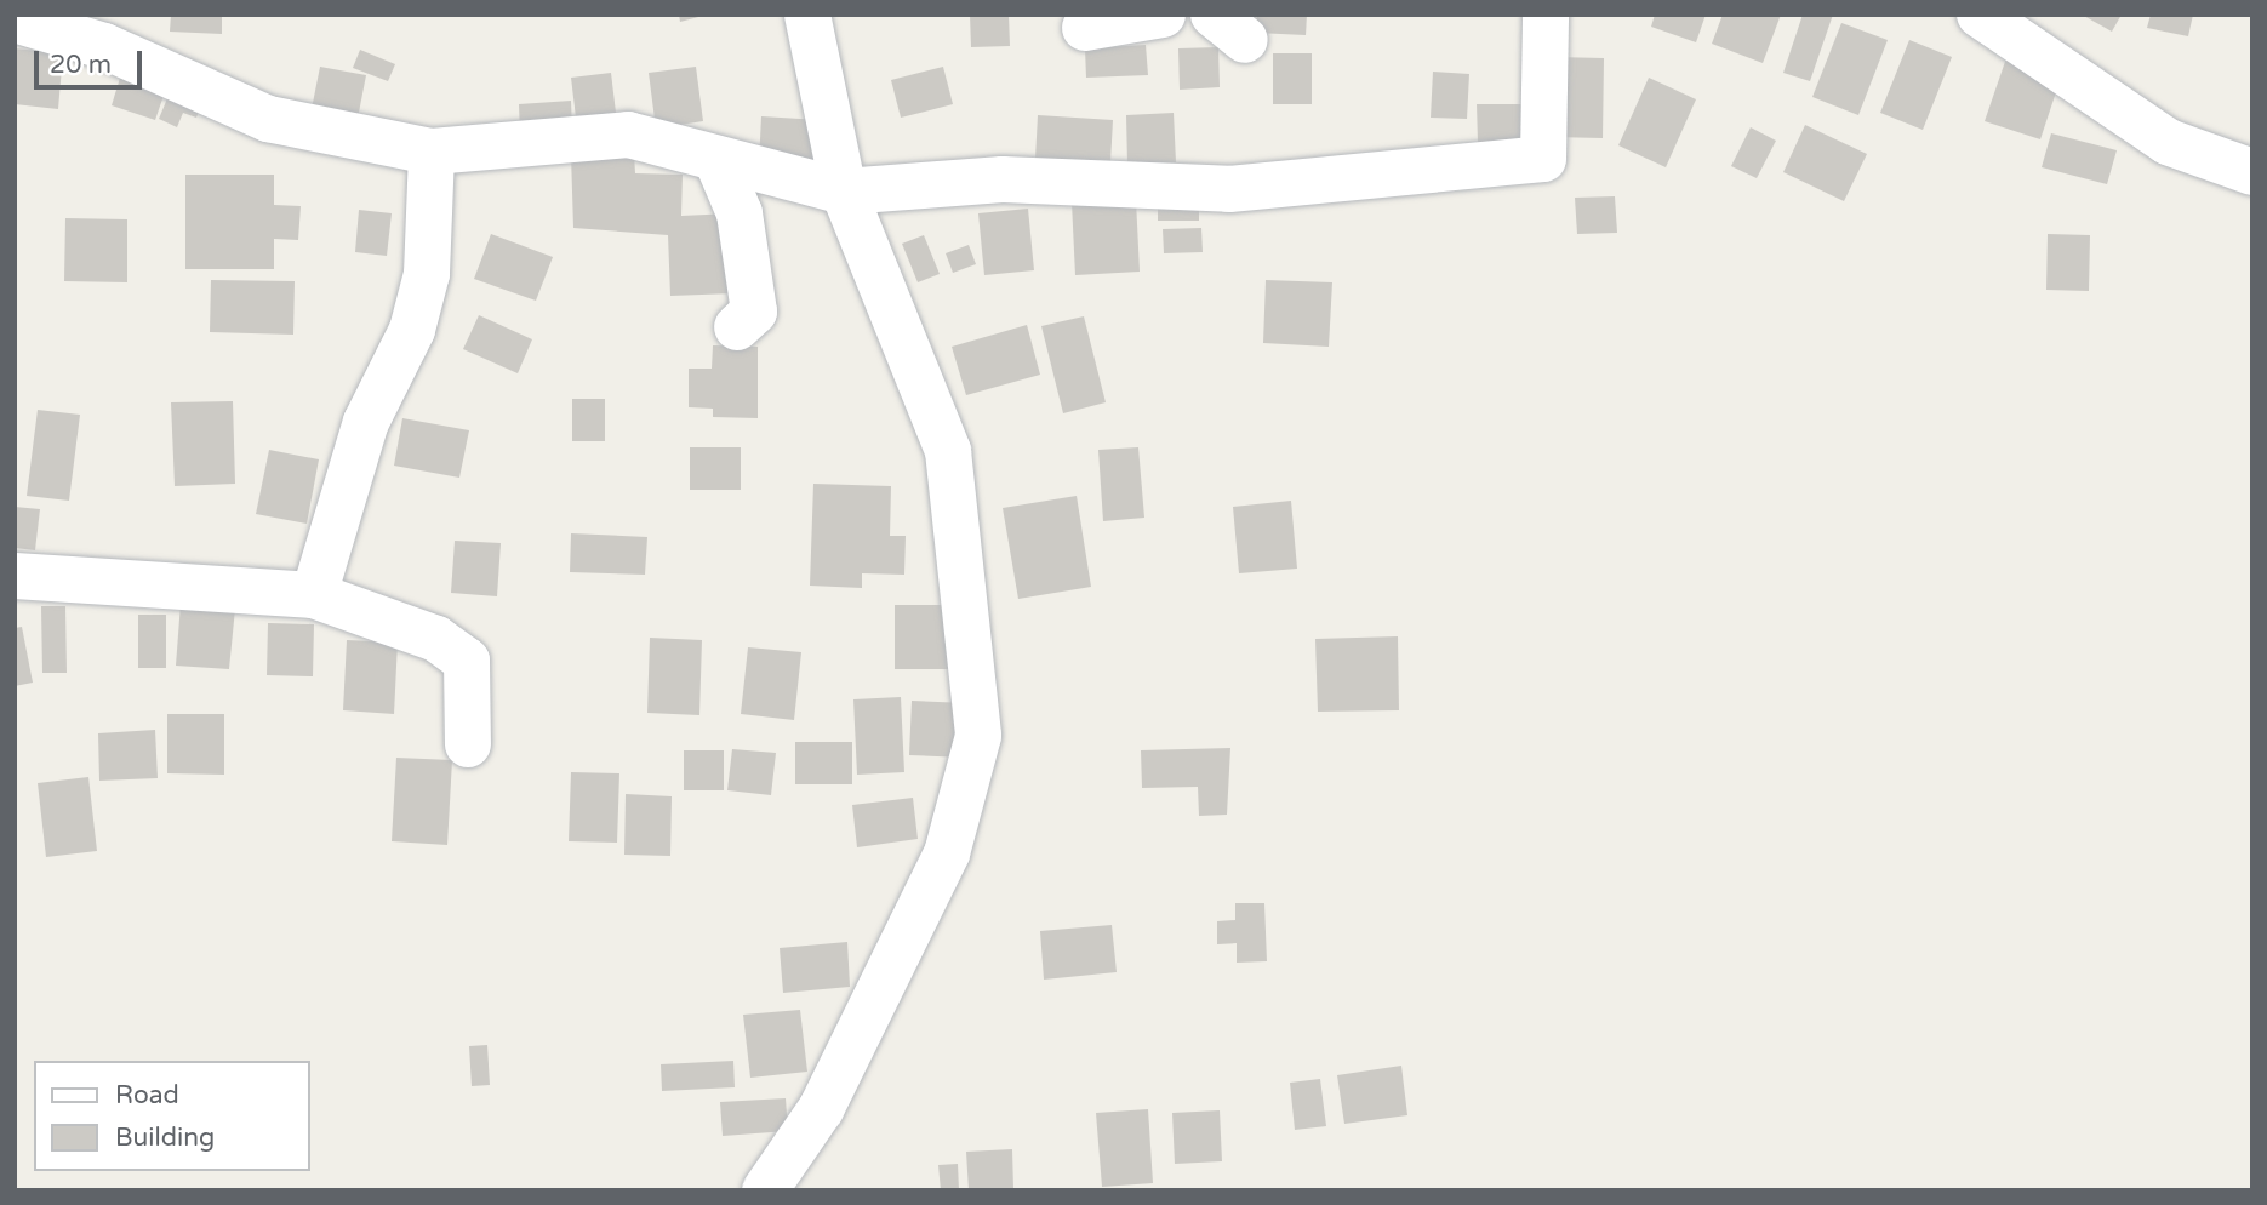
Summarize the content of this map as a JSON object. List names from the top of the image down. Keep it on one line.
{"legend":["Road","Building"],"scale_bar":"20 m"}
